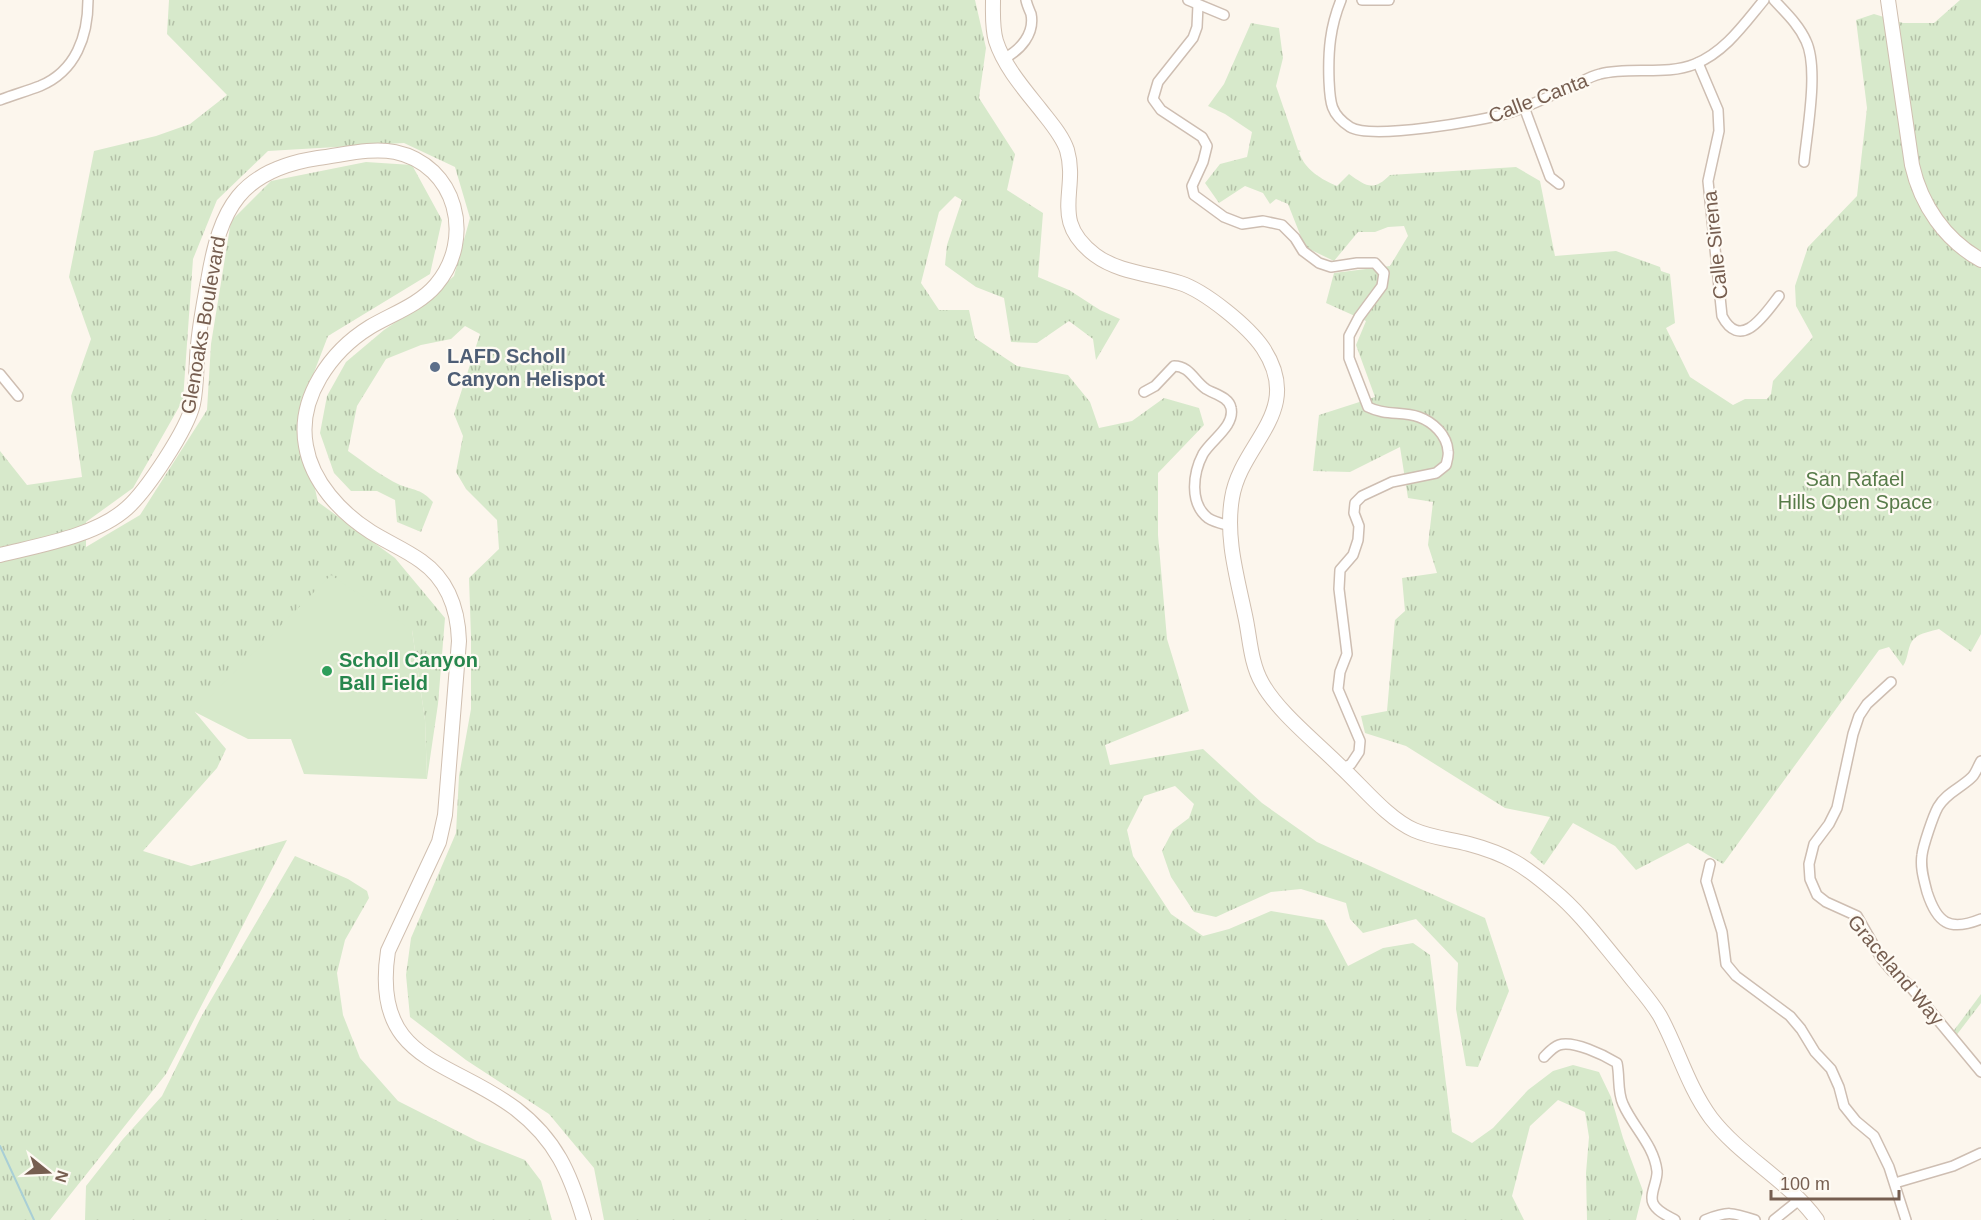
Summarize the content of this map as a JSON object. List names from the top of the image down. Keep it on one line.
{"streets":{"street":["Calle Canta","Calle Sirena","Glenoaks Boulevard","Graceland Way"]},"crossings":[["Calle Canta","Calle Sirena"]],"parks":["San Rafael Hills Open Space"],"places":["LAFD Scholl Canyon Helispot","Scholl Canyon Ball Field"],"scale_bar":"100 m","north":"right"}
